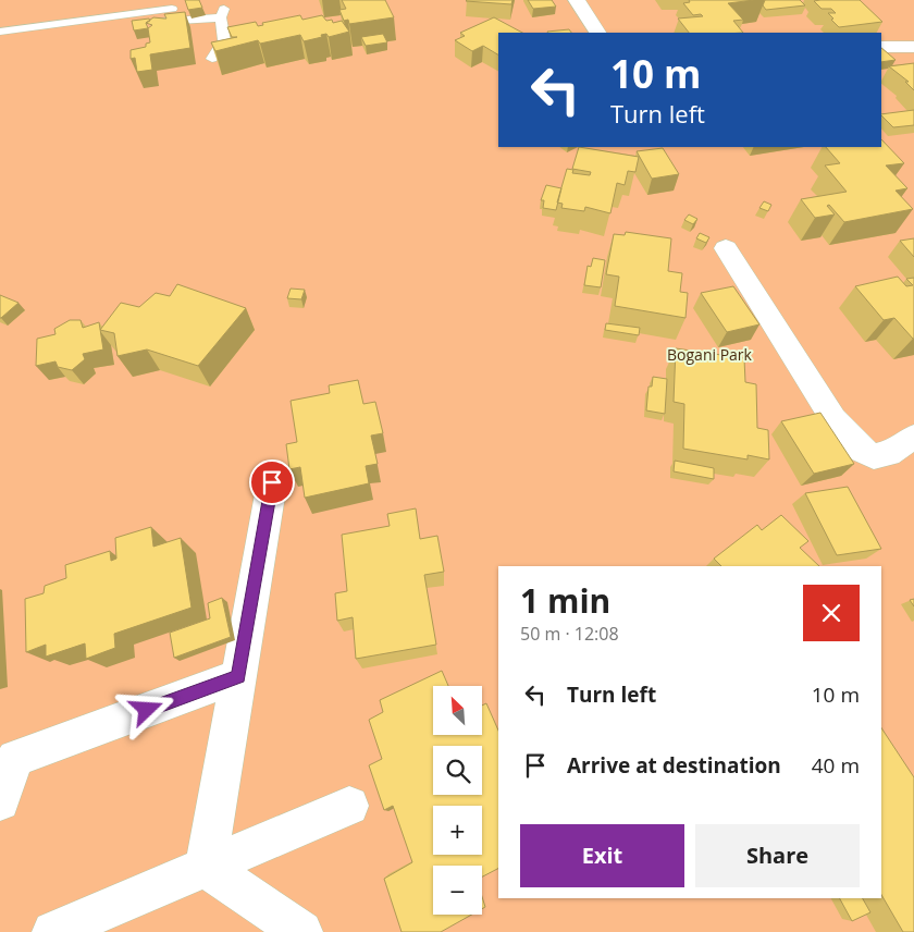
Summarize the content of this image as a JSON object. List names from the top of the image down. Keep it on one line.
{"parks":["Bogani Park"],"north":"top left","page":{"turn":["10 m","Turn left"],"heading":["1 min","50 m · 12:08"],"list":[{"name":"Turn left","value":"10 m"},{"name":"Arrive at destination","value":"40 m"}],"map_buttons":["+","−"],"buttons":["Exit","Share"]}}
